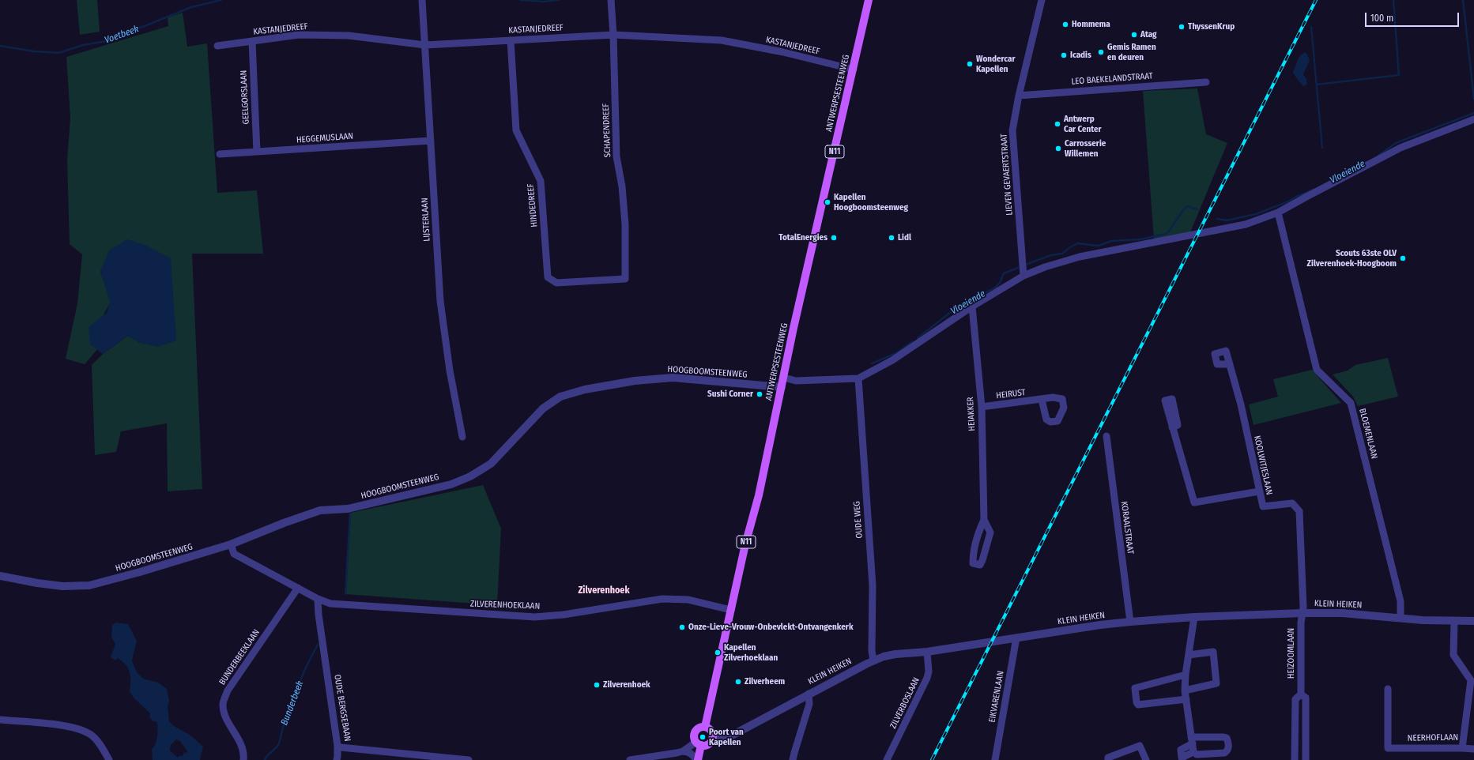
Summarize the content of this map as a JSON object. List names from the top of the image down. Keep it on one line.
{"streets":{"main road":["ANTWERPSESTEENWEG","N11"],"street":["KASTANJEDREEF","LEO BAEKELANDSTRAAT","GEELGORSLAAN","SCHAPENDREEF","HEGGEMUSLAAN","LIEVEN GEVAERTSTRAAT","HINDEDREEF","LIJSTERLAAN","HOOGBOOMSTEENWEG","HEIRUST","HEIAKKER","BLOEMENLAAN","KOOLWITJESLAAN","OUDE WEG","KORAALSTRAAT","KLEIN HEIKEN","ZILVERENHOEKLAAN","HEIZOOMLAAN","BUNDERBEEKLAAN","EIKVARENLAAN","ZILVERBOSLAAN","OUDE BERGSEBAAN","NEERHOFLAAN"]},"crossings":[["KASTANJEDREEF","ANTWERPSESTEENWEG"],["KASTANJEDREEF","GEELGORSLAAN"],["KASTANJEDREEF","SCHAPENDREEF"],["KASTANJEDREEF","HINDEDREEF"],["KASTANJEDREEF","LIJSTERLAAN"],["LEO BAEKELANDSTRAAT","LIEVEN GEVAERTSTRAAT"],["ANTWERPSESTEENWEG","HOOGBOOMSTEENWEG"],["ANTWERPSESTEENWEG","KLEIN HEIKEN"],["ANTWERPSESTEENWEG","ZILVERENHOEKLAAN"],["GEELGORSLAAN","HEGGEMUSLAAN"],["SCHAPENDREEF","HINDEDREEF"],["HEGGEMUSLAAN","LIJSTERLAAN"],["HEIRUST","HEIAKKER"],["BLOEMENLAAN","KLEIN HEIKEN"],["KOOLWITJESLAAN","KLEIN HEIKEN"],["KOOLWITJESLAAN","HEIZOOMLAAN"],["OUDE WEG","KLEIN HEIKEN"],["KORAALSTRAAT","KLEIN HEIKEN"],["KLEIN HEIKEN","HEIZOOMLAAN"],["KLEIN HEIKEN","EIKVARENLAAN"],["KLEIN HEIKEN","ZILVERBOSLAAN"],["KLEIN HEIKEN","NEERHOFLAAN"],["ZILVERENHOEKLAAN","BUNDERBEEKLAAN"],["ZILVERENHOEKLAAN","OUDE BERGSEBAAN"]],"districts":["Zilverenhoek"],"water":["Voetbeek","Vloeiende","Bunderbeek"],"places":["Hommema","ThyssenKrup","Atag","Gemis Ramen en deuren","Icadis","Wondercar Kapellen","Antwerp Car Center","Carrosserie Willemen","Kapellen Hoogboomsteenweg","TotalEnergies","Lidl","Scouts 63ste OLV Zilverenhoek-Hoogboom","Sushi Corner","Onze-Lieve-Vrouw-Onbevlekt-Ontvangenkerk","Kapellen Zilverhoeklaan","Zilverheem","Zilverenhoek","Poort van Kapellen"],"scale_bar":"100 m"}
